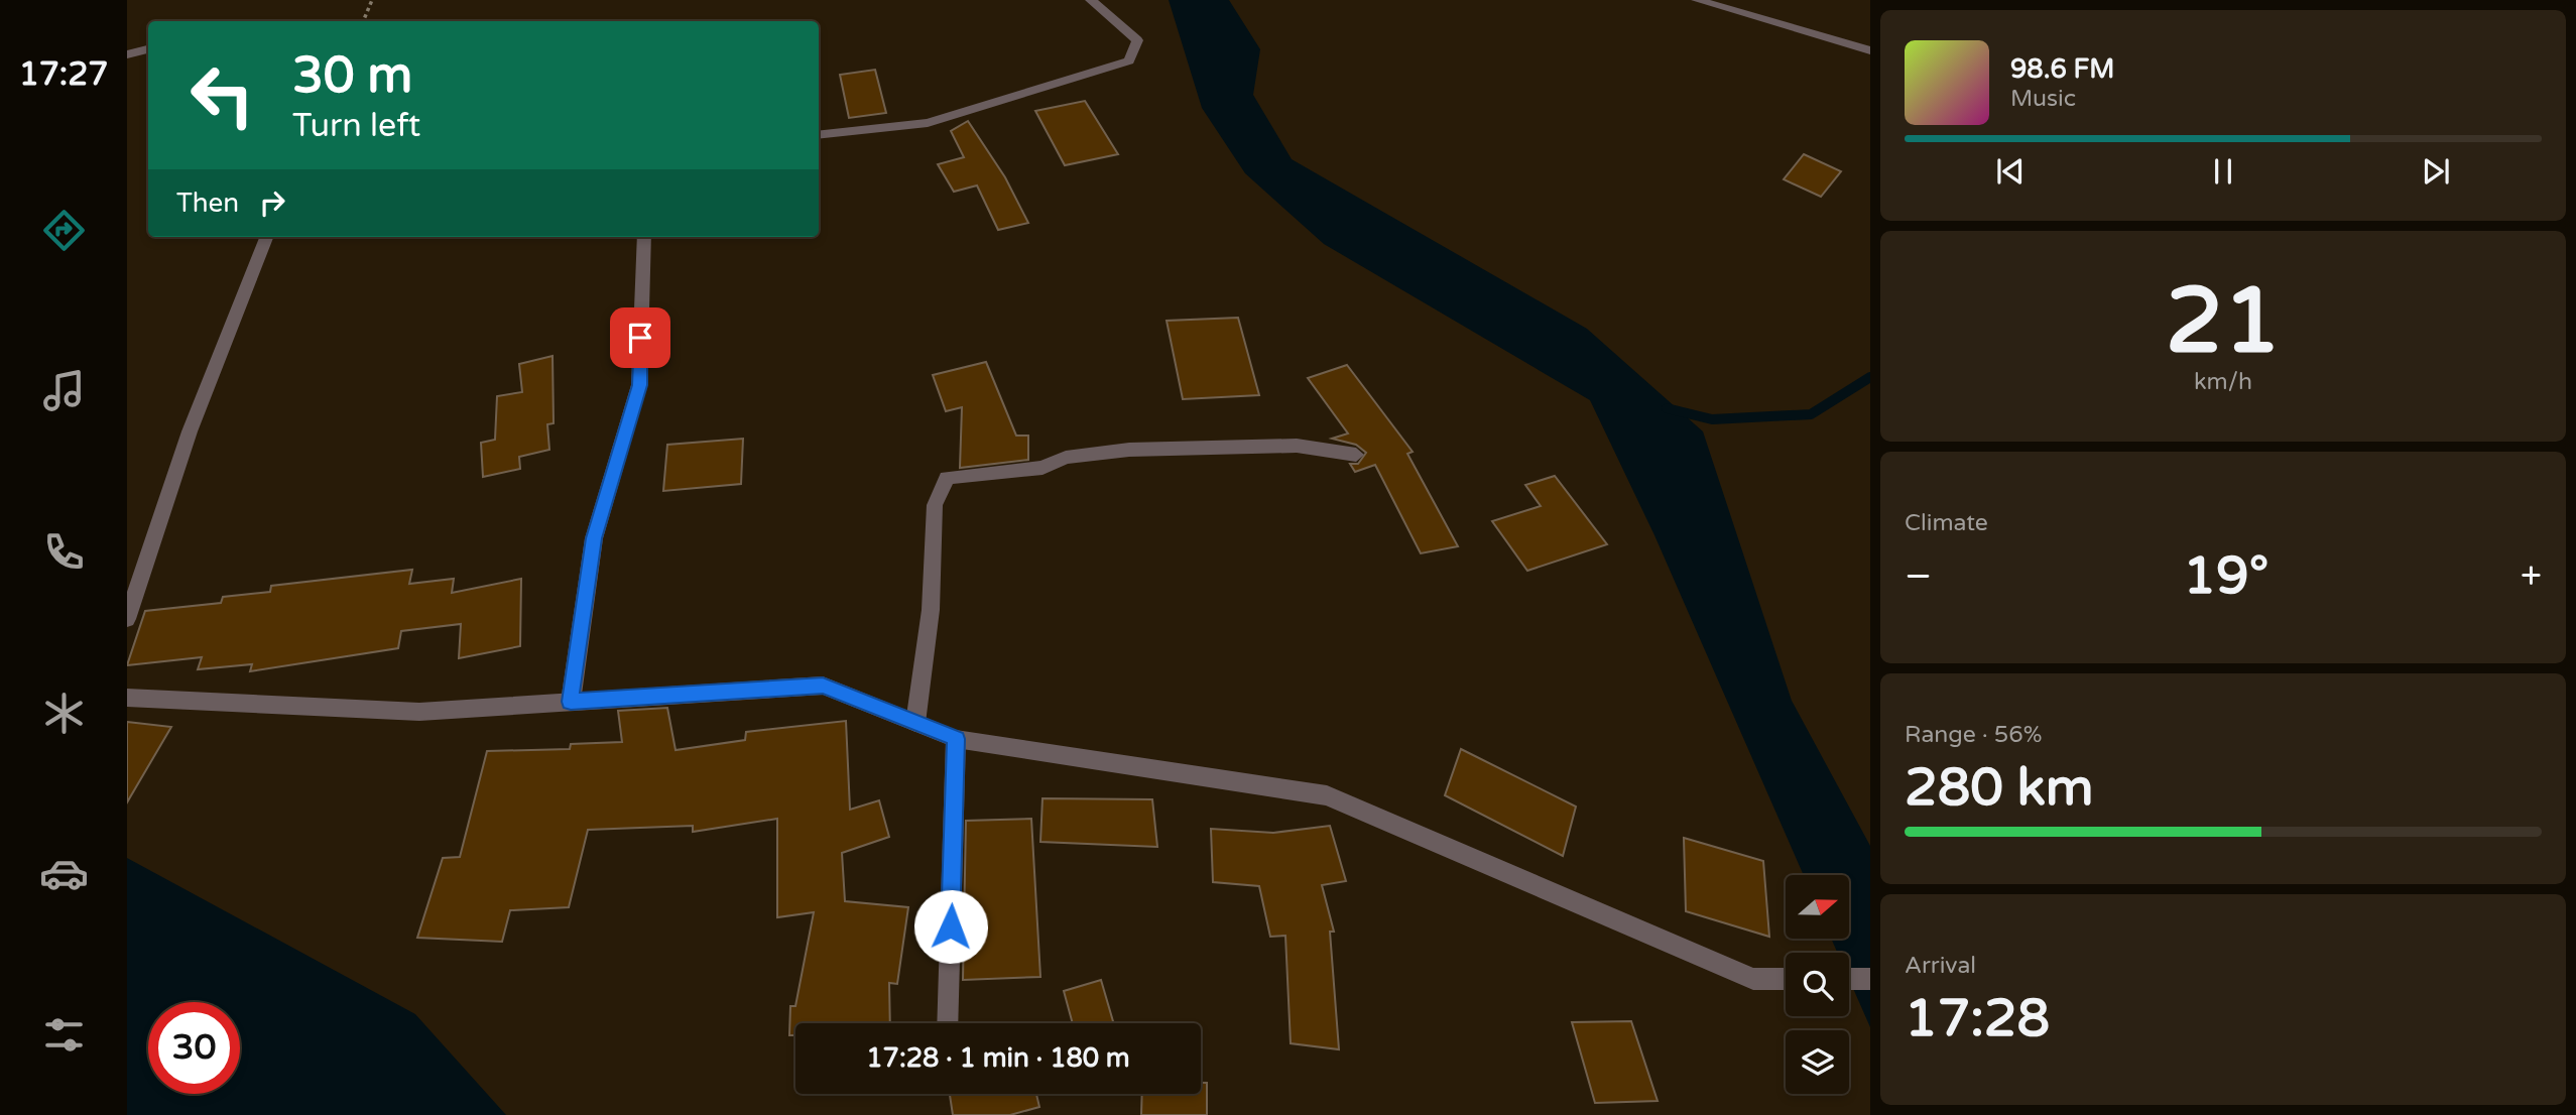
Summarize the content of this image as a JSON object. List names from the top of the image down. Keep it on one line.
{"north":"right","page":{"tabs":"17:27","turn":["30 m","Turn left"],"song":["98.6 FM","Music"],"then":"Then","tile":[["21","km/h"],"Climate",["Range · 56%","280 km"],["Arrival","17:28"]],"heat":["−","19°","+"],"limit":"30","trip":"17:28 · 1 min · 180 m"}}
